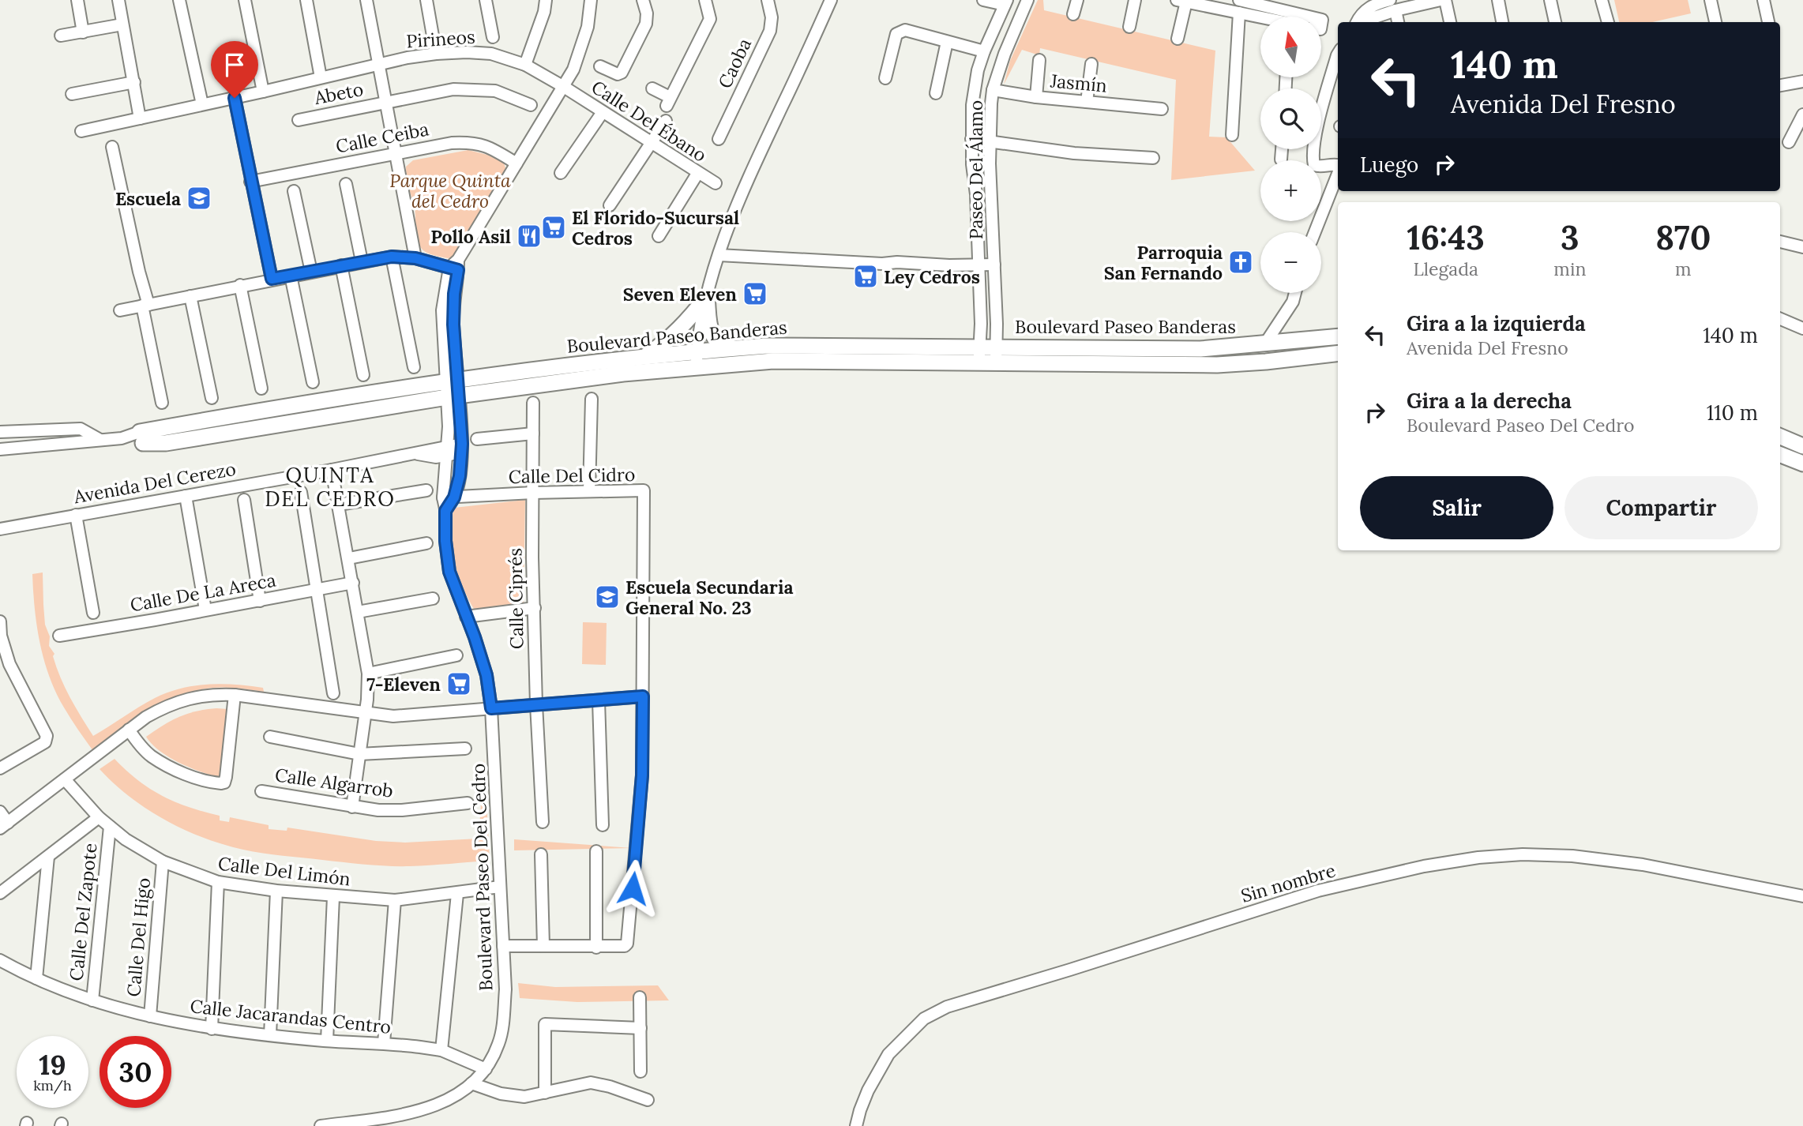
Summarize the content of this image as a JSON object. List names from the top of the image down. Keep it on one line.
{"streets":{"main road":["Boulevard Paseo Banderas"],"street":["Pirineos","Caoba","Jasmín","Abeto","Calle Del Ébano","Calle Ceiba","Paseo Del Álamo","Calle Del Cidro","Avenida Del Cerezo","Calle De La Areca","Calle Ciprés","Calle Algarrob","Calle Del Limón","Boulevard Paseo Del Cedro","Sin nombre","Calle Del Zapote","Calle Del Higo","Calle Jacarandas Centro"]},"crossings":[["Pirineos","Calle Del Ébano"],["Jasmín","Paseo Del Álamo"],["Paseo Del Álamo","Boulevard Paseo Banderas"],["Calle Del Cidro","Calle Ciprés"],["Calle Del Cidro","Boulevard Paseo Del Cedro"],["Calle Del Limón","Boulevard Paseo Del Cedro"],["Calle Del Limón","Calle Del Zapote"],["Calle Del Limón","Calle Del Higo"],["Boulevard Paseo Del Cedro","Calle Jacarandas Centro"],["Calle Del Zapote","Calle Jacarandas Centro"],["Calle Del Higo","Calle Jacarandas Centro"]],"districts":["QUINTA DEL CEDRO"],"parks":["Parque Quinta del Cedro"],"places":{"school or university":["Escuela","Escuela Secundaria General No. 23"],"supermarket":["El Florido-Sucursal Cedros","Ley Cedros","Seven Eleven","7-Eleven"],"restaurant":["Pollo Asil"],"church":["Parroquia San Fernando"]},"north":"top","page":{"map_buttons":["+","−"],"turn":["140 m","Avenida Del Fresno"],"then":"Luego","eta":["16:43","Llegada","3","min","870","m"],"list":[{"name":"Gira a la izquierda","note":"Avenida Del Fresno","value":"140 m"},{"name":"Gira a la derecha","note":"Boulevard Paseo Del Cedro","value":"110 m"}],"buttons":["Salir","Compartir"],"speed":"19 km/h","limit":"30"}}
